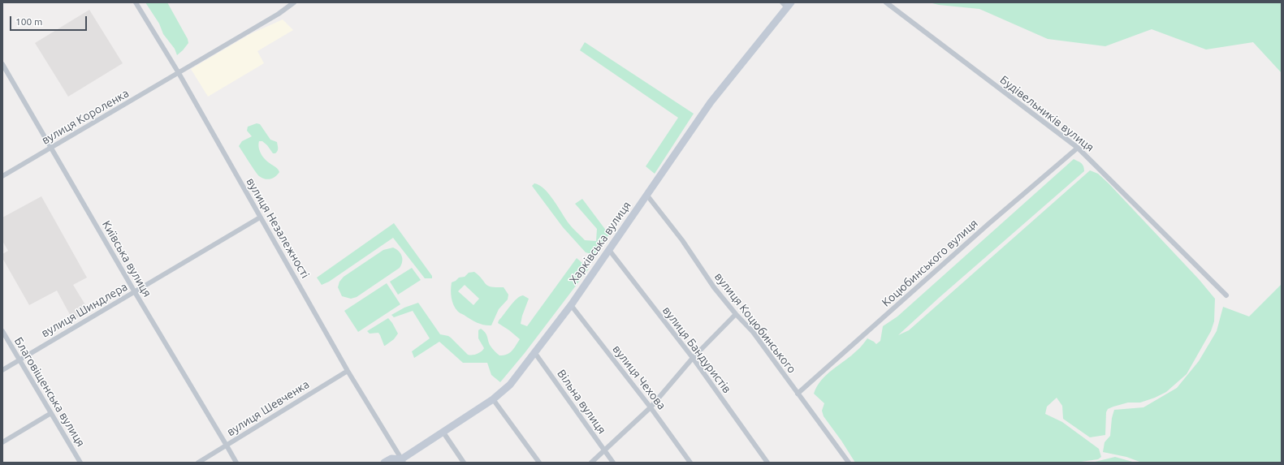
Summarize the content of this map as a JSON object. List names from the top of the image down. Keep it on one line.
{"streets":{"street":["Будівельників вулиця","вулиця Короленка","вулиця Незалежності","Харківська вулиця","Київська вулиця","Коцюбинського вулиця","вулиця Шиндлера","вулиця Коцюбинського","вулиця Бандуристів","вулиця Чехова","Благовіщенська вулиця","Вільна вулиця","вулиця Шевченка"]},"crossings":[["Будівельників вулиця","Коцюбинського вулиця"],["вулиця Короленка","вулиця Незалежності"],["вулиця Короленка","Київська вулиця"],["вулиця Незалежності","Харківська вулиця"],["вулиця Незалежності","вулиця Шиндлера"],["вулиця Незалежності","вулиця Шевченка"],["Харківська вулиця","вулиця Коцюбинського"],["Харківська вулиця","вулиця Бандуристів"],["Харківська вулиця","вулиця Чехова"],["Харківська вулиця","Вільна вулиця"],["Київська вулиця","вулиця Шиндлера"],["Київська вулиця","вулиця Шевченка"],["Коцюбинського вулиця","вулиця Коцюбинського"],["вулиця Шиндлера","Благовіщенська вулиця"]],"scale_bar":"100 m"}
